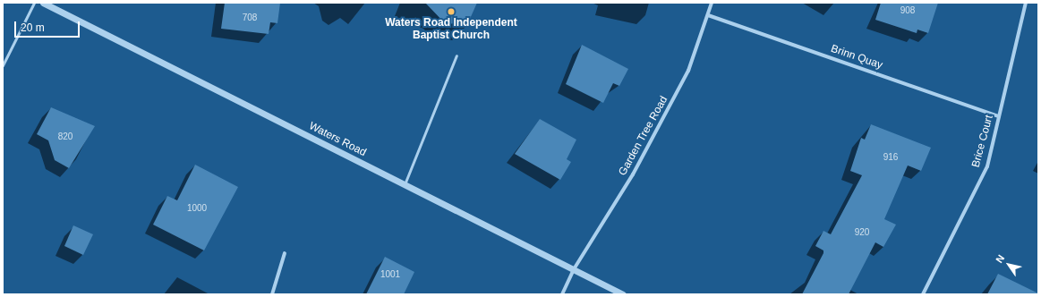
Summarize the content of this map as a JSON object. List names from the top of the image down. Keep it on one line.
{"streets":{"street":["Brinn Quay","Garden Tree Road","Waters Road","Brice Court"]},"crossings":[["Brinn Quay","Garden Tree Road"],["Brinn Quay","Brice Court"],["Garden Tree Road","Waters Road"]],"places":["Waters Road Independent Baptist Church"],"house_numbers":["908","708","820","916","1000","920","1001"],"scale_bar":"20 m","north":"top left"}
